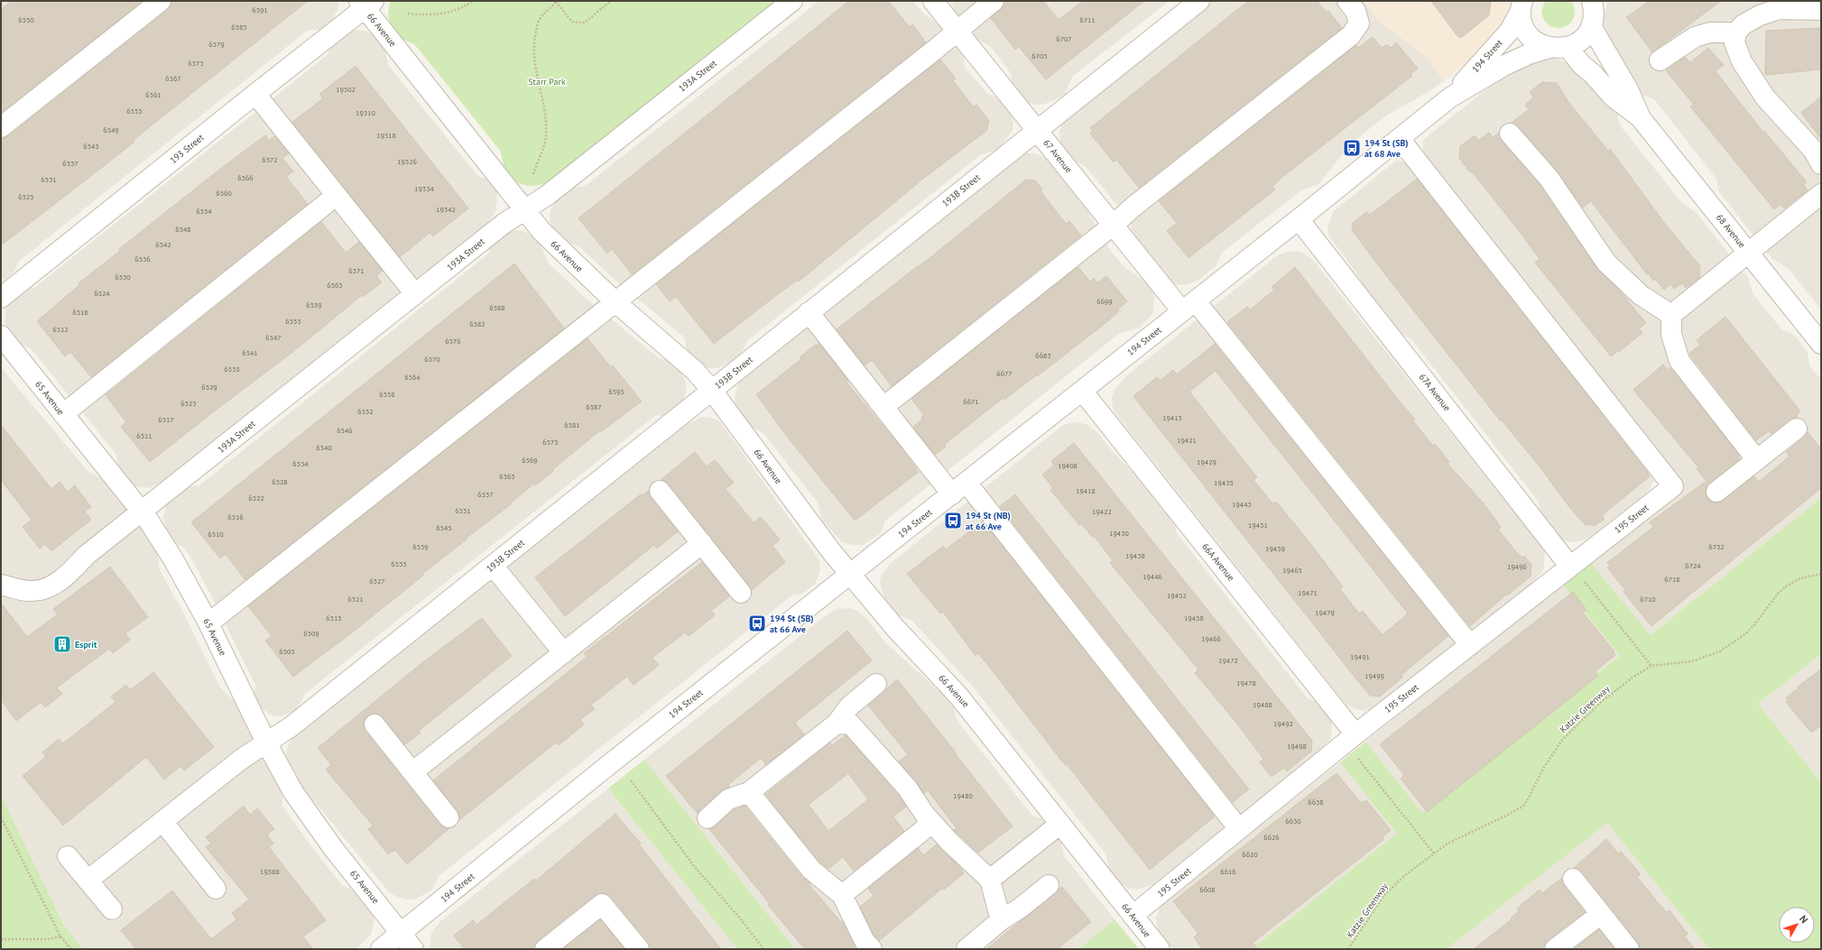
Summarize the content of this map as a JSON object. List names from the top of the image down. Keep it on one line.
{"streets":{"street":["66 Avenue","194 Street","193A Street","193 Street","67 Avenue","193B Street","68 Avenue","67A Avenue","65 Avenue","195 Street","66A Avenue"],"path":["Katzie Greenway"]},"crossings":[["66 Avenue","194 Street"],["66 Avenue","193A Street"],["66 Avenue","193 Street"],["66 Avenue","193B Street"],["66 Avenue","195 Street"],["194 Street","67 Avenue"],["194 Street","68 Avenue"],["194 Street","67A Avenue"],["194 Street","65 Avenue"],["194 Street","195 Street"],["194 Street","66A Avenue"],["193A Street","65 Avenue"],["67 Avenue","193B Street"],["67 Avenue","195 Street"],["193B Street","65 Avenue"],["67A Avenue","195 Street"],["195 Street","66A Avenue"]],"parks":["Starr Park"],"places":{"bus stop":["194 St (SB) at 68 Ave","194 St (NB) at 66 Ave","194 St (SB) at 66 Ave"],"building":["Esprit"]},"house_numbers":["6591","6550","6711","6585","6707","6579","6703","6573","6567","19302","6561","6555","19310","6549","19318","6543","6572","19326","6537","6566","6531","19334","6560","6525","19342","6554","6548","6542","6536","6571","6530","6565","6524","6699","6559","6588","6518","6553","6582","6512","6547","6576","6541","6683","6570","6535","6677","6564","6529","6593","6558","6671","6523","6587","6552","19415","6517","6581","6546","6511","19421","6575","6540","6569","19429","6534","19408","6563","6528","19435","19418","6557","6522","19443","6551","19422","6516","19451","6545","19430","6510","6539","6732","19459","19438","6533","6724","19496","19465","19446","6718","6527","19471","19452","6521","6710","19479","6515","19458","6509","19466","6503","19491","19472","19499","19478","19488","19492","19498","19480","6638","6630","6626","6620","19388","6616","6608"],"north":"top right"}
